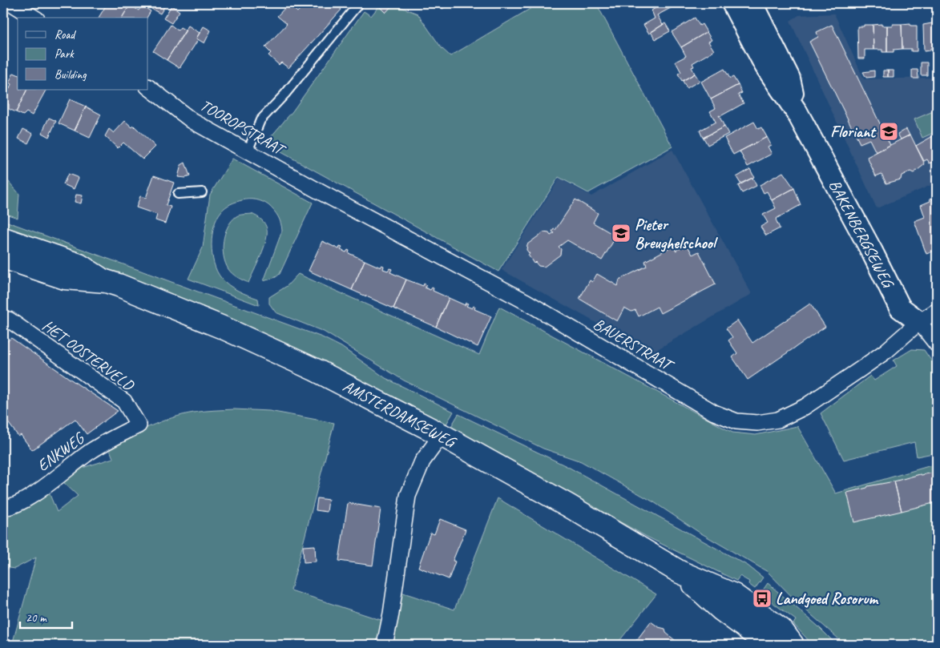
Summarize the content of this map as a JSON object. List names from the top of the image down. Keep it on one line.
{"streets":{"main road":["AMSTERDAMSEWEG"],"street":["TOOROPSTRAAT","BAKENBERGSEWEG","BAUERSTRAAT","HET OOSTERVELD","ENKWEG"]},"crossings":[["TOOROPSTRAAT","BAUERSTRAAT"],["BAKENBERGSEWEG","BAUERSTRAAT"],["HET OOSTERVELD","ENKWEG"]],"places":{"school or university":["Floriant","Pieter Breughelschool"],"bus stop":["Landgoed Rosorum"]},"legend":["Road","Park","Building"],"scale_bar":"20 m"}
